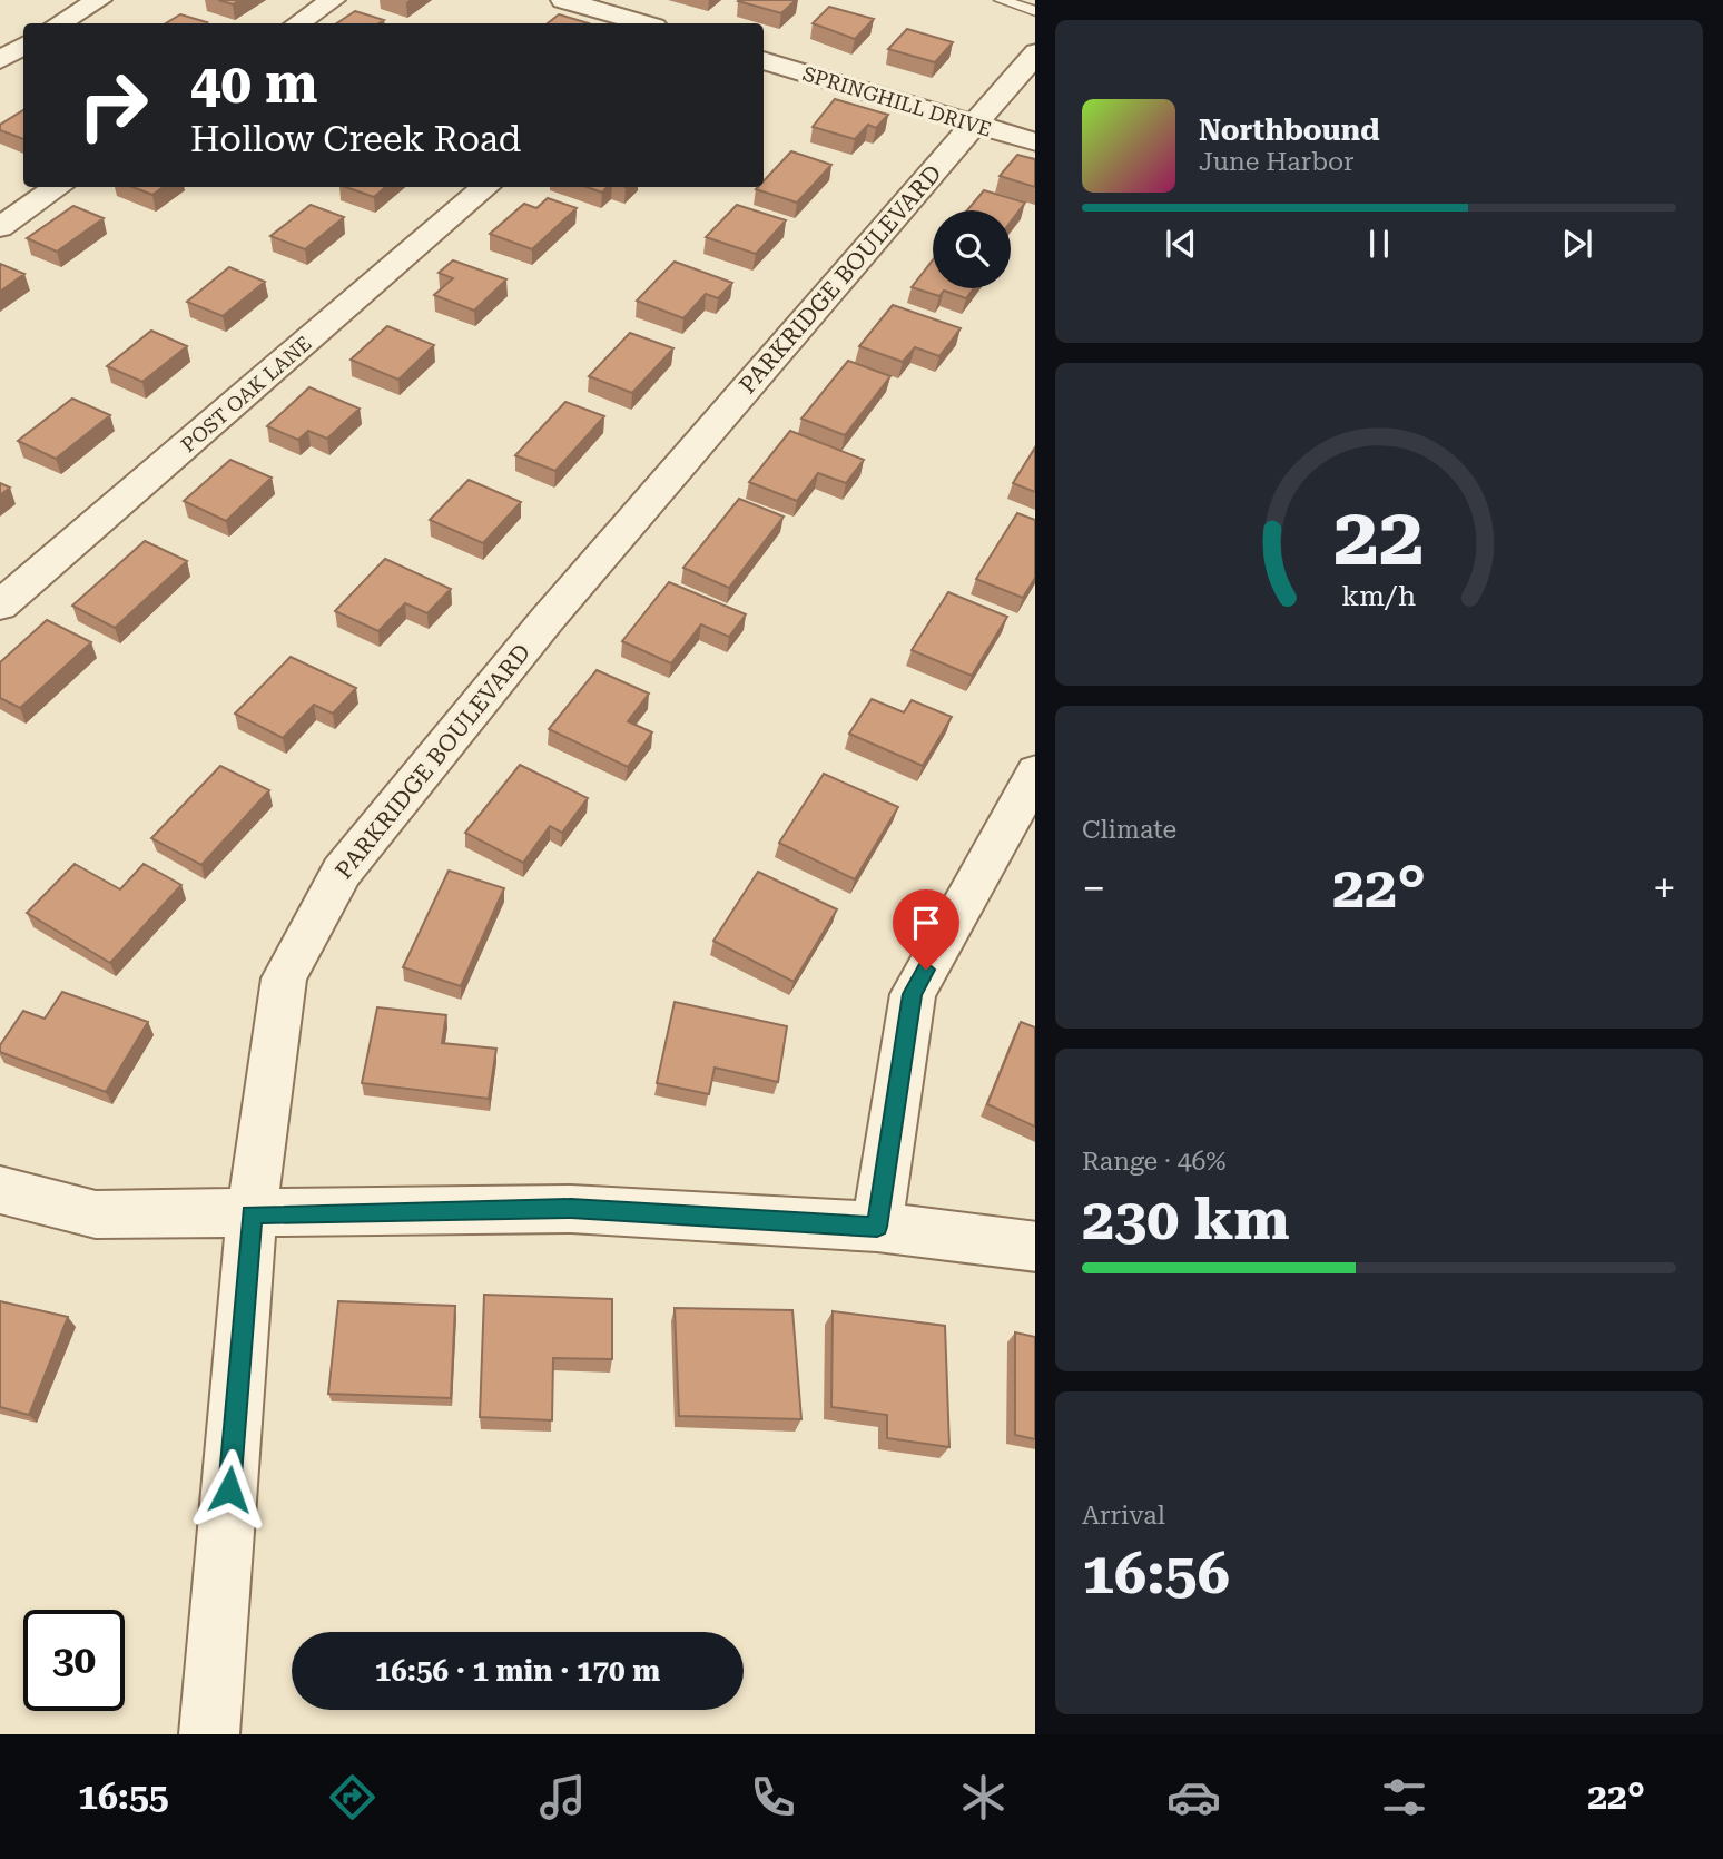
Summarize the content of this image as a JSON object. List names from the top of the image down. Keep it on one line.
{"streets":{"street":["SPRINGHILL DRIVE","PARKRIDGE BOULEVARD","POST OAK LANE"]},"crossings":[["SPRINGHILL DRIVE","PARKRIDGE BOULEVARD"]],"page":{"turn":["40 m","Hollow Creek Road"],"song":["Northbound","June Harbor"],"tile":["Climate",["Range · 46%","230 km"],["Arrival","16:56"]],"heat":["−","22°","+"],"limit":"30","trip":"16:56 · 1 min · 170 m","tabs":["16:55","22°"],"gauge":["22","km/h"]}}
